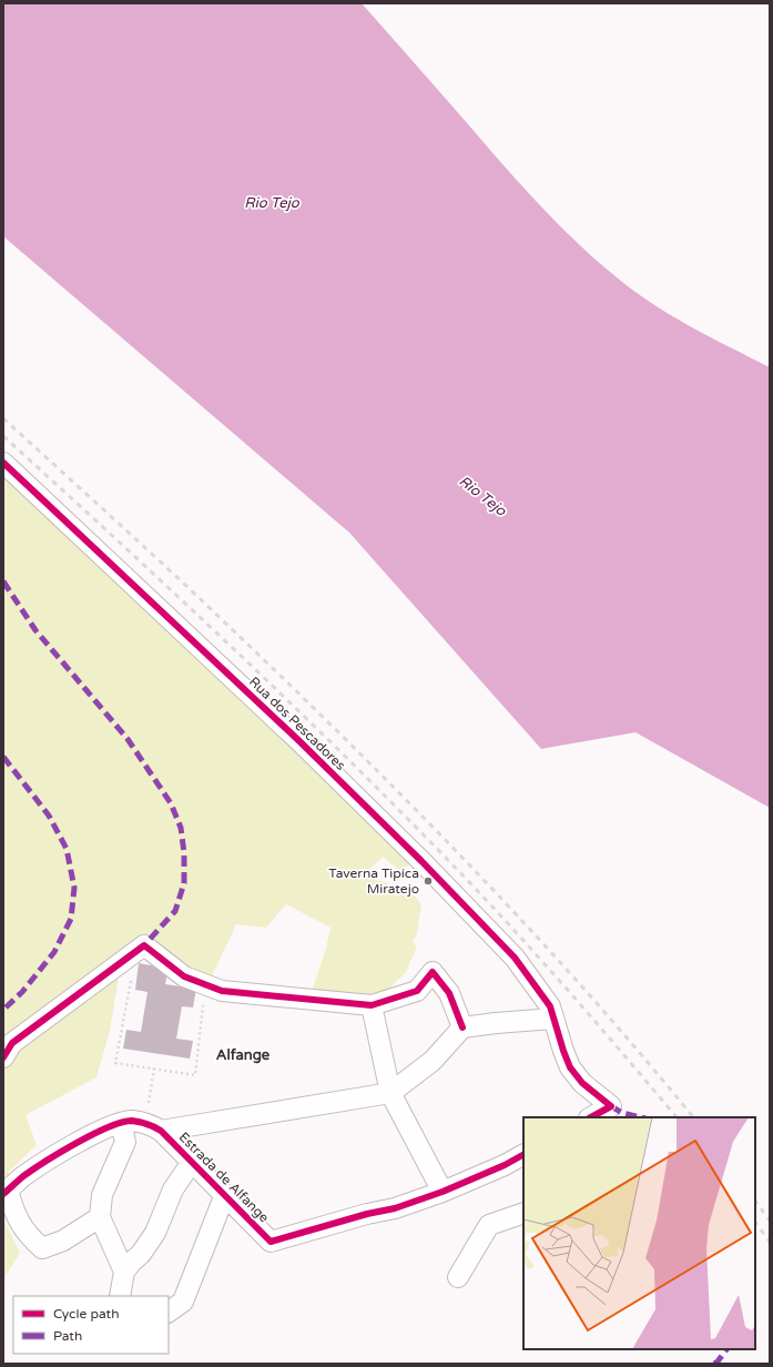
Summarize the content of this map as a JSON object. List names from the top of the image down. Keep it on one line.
{"streets":{"street":["Rua dos Pescadores","Estrada de Alfange"]},"districts":["Alfange"],"water":["Rio Tejo"],"places":["Taverna Tipíca Miratejo"],"legend":["Cycle path","Path"]}
